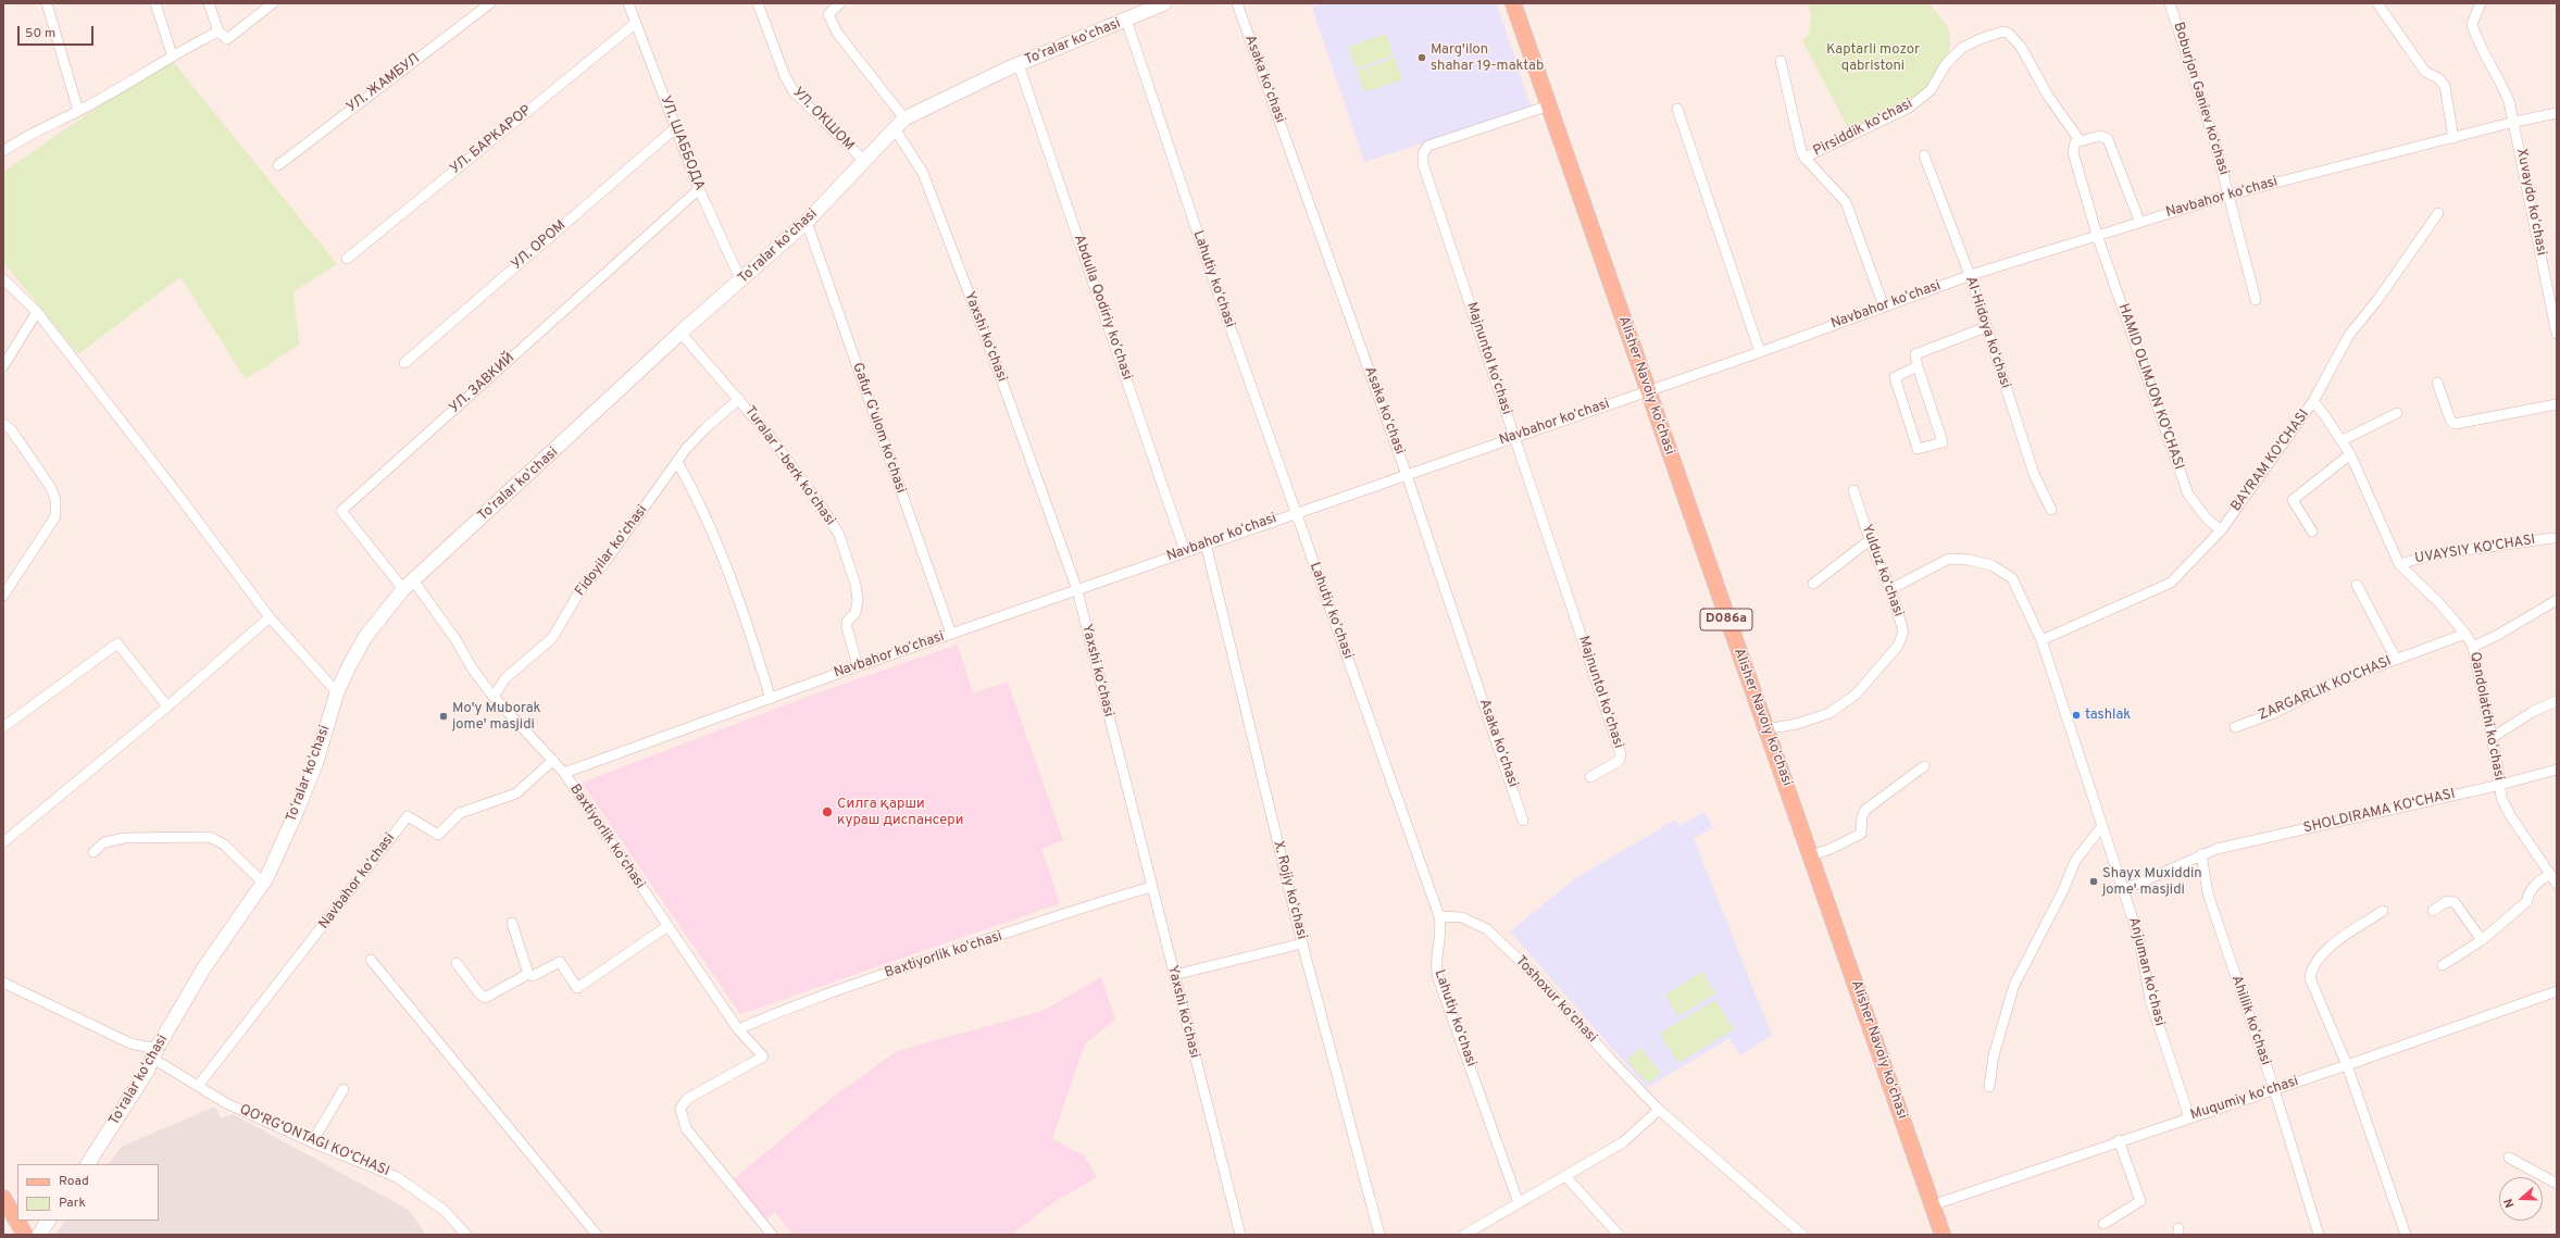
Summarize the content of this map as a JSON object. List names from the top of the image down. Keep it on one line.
{"streets":{"main road":["Toʻralar koʻchasi","Alisher Navoiy koʻchasi","D086a"],"street":["Asaka koʻchasi","УЛ. ЖАМБУЛ","Boburjon Ganiev koʻchasi","УЛ. ОКШОМ","Pirsiddik koʻchasi","УЛ. БАРКАРОР","УЛ. ШАББОДА","Navbahor koʻchasi","Xuvaydo koʻchasi","УЛ. ОРОМ","Lahutiy koʻchasi","Abdulla Qodiriy koʻchasi","Al-Hidoya koʻchasi","Yaxshi koʻchasi","Majnuntol koʻchasi","УЛ. ЗАВКИЙ","HAMID OLIMJON KO'CHASI","Gafur Gʻulom koʻchasi","BAYRAM KO'CHASI","Turalar 1-berk koʻchasi","UVAYSIY KO'CHASI","Fidoyilar koʻchasi","Yulduz koʻchasi","ZARGARLIK KO'CHASI","Qandolatchi koʻchasi","SHOLDIRAMA KO‘CHASI","Baxtiyorlik koʻchasi","X. Rojiy koʻchasi","Anjuman koʻchasi","Toshoxur koʻchasi","Ahillik koʻchasi","Muqumiy koʻchasi","QO‘RG‘ONTAGI KO‘CHASI"]},"crossings":[["Toʻralar koʻchasi","УЛ. ОКШОМ"],["Toʻralar koʻchasi","УЛ. ШАББОДА"],["Toʻralar koʻchasi","Lahutiy koʻchasi"],["Toʻralar koʻchasi","Abdulla Qodiriy koʻchasi"],["Toʻralar koʻchasi","Yaxshi koʻchasi"],["Toʻralar koʻchasi","УЛ. ЗАВКИЙ"],["Toʻralar koʻchasi","Gafur Gʻulom koʻchasi"],["Toʻralar koʻchasi","Turalar 1-berk koʻchasi"],["Toʻralar koʻchasi","QO‘RG‘ONTAGI KO‘CHASI"],["Asaka koʻchasi","Navbahor koʻchasi"],["Boburjon Ganiev koʻchasi","Navbahor koʻchasi"],["Pirsiddik koʻchasi","Navbahor koʻchasi"],["Pirsiddik koʻchasi","HAMID OLIMJON KO'CHASI"],["УЛ. БАРКАРОР","УЛ. ШАББОДА"],["УЛ. ШАББОДА","УЛ. ОРОМ"],["УЛ. ШАББОДА","УЛ. ЗАВКИЙ"],["Navbahor koʻchasi","Xuvaydo koʻchasi"],["Navbahor koʻchasi","Lahutiy koʻchasi"],["Navbahor koʻchasi","Abdulla Qodiriy koʻchasi"],["Navbahor koʻchasi","Al-Hidoya koʻchasi"],["Navbahor koʻchasi","Yaxshi koʻchasi"],["Navbahor koʻchasi","Majnuntol koʻchasi"],["Navbahor koʻchasi","Alisher Navoiy koʻchasi"],["Navbahor koʻchasi","HAMID OLIMJON KO'CHASI"],["Navbahor koʻchasi","Gafur Gʻulom koʻchasi"],["Navbahor koʻchasi","Turalar 1-berk koʻchasi"],["Navbahor koʻchasi","Baxtiyorlik koʻchasi"],["Navbahor koʻchasi","X. Rojiy koʻchasi"],["Navbahor koʻchasi","QO‘RG‘ONTAGI KO‘CHASI"],["Lahutiy koʻchasi","Toshoxur koʻchasi"],["Yaxshi koʻchasi","Baxtiyorlik koʻchasi"],["Majnuntol koʻchasi","Alisher Navoiy koʻchasi"],["Alisher Navoiy koʻchasi","Yulduz koʻchasi"],["Alisher Navoiy koʻchasi","Muqumiy koʻchasi"],["HAMID OLIMJON KO'CHASI","BAYRAM KO'CHASI"],["BAYRAM KO'CHASI","Qandolatchi koʻchasi"],["BAYRAM KO'CHASI","Anjuman koʻchasi"],["Turalar 1-berk koʻchasi","Fidoyilar koʻchasi"],["UVAYSIY KO'CHASI","Qandolatchi koʻchasi"],["Yulduz koʻchasi","Anjuman koʻchasi"],["ZARGARLIK KO'CHASI","Qandolatchi koʻchasi"],["Qandolatchi koʻchasi","SHOLDIRAMA KO‘CHASI"],["SHOLDIRAMA KO‘CHASI","Anjuman koʻchasi"],["SHOLDIRAMA KO‘CHASI","Ahillik koʻchasi"],["Anjuman koʻchasi","Muqumiy koʻchasi"],["Ahillik koʻchasi","Muqumiy koʻchasi"]],"parks":["Kaptarli mozor qabristoni"],"places":["Marg'ilon shahar 19-maktab","tashlak","Mo'y Muborak jome' masjidi","Силга қарши кураш диспансери","Shayx Muxiddin jome' masjidi"],"legend":["Road","Park"],"scale_bar":"50 m","north":"left"}
